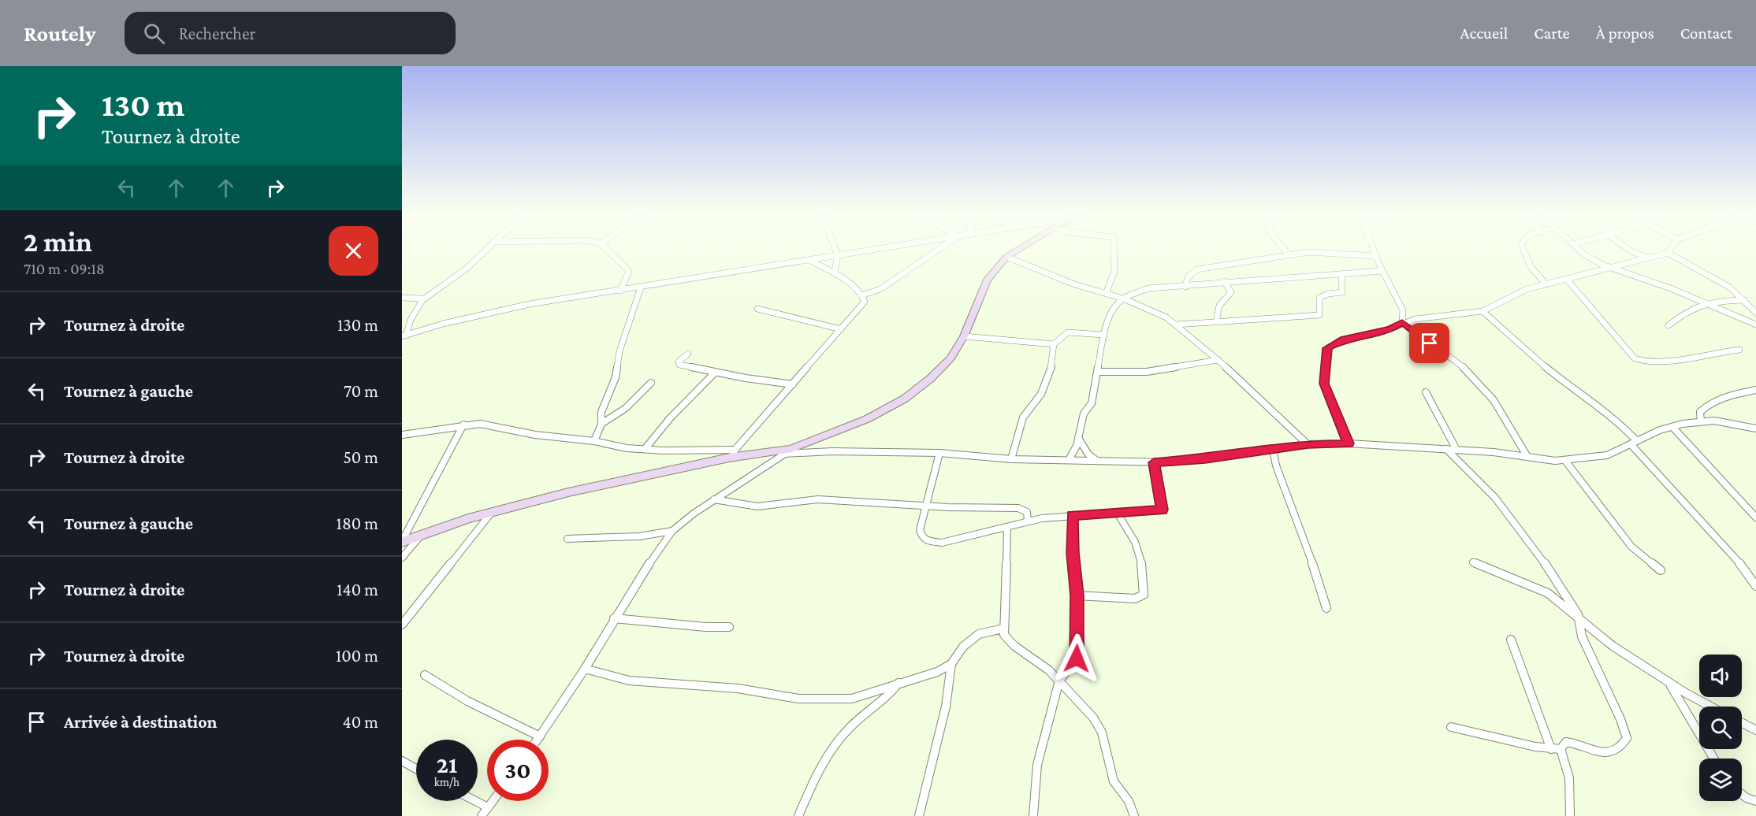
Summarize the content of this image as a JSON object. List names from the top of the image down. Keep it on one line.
{"page":{"header":"Routely","search":"Rechercher","nav":["Accueil","Carte","À propos","Contact"],"turn":["130 m","Tournez à droite"],"heading":["2 min","710 m · 09:18"],"list":[{"name":"Tournez à droite","value":"130 m"},{"name":"Tournez à gauche","value":"70 m"},{"name":"Tournez à droite","value":"50 m"},{"name":"Tournez à gauche","value":"180 m"},{"name":"Tournez à droite","value":"140 m"},{"name":"Tournez à droite","value":"100 m"},{"name":"Arrivée à destination","value":"40 m"}],"speed":"21 km/h","limit":"30"}}
